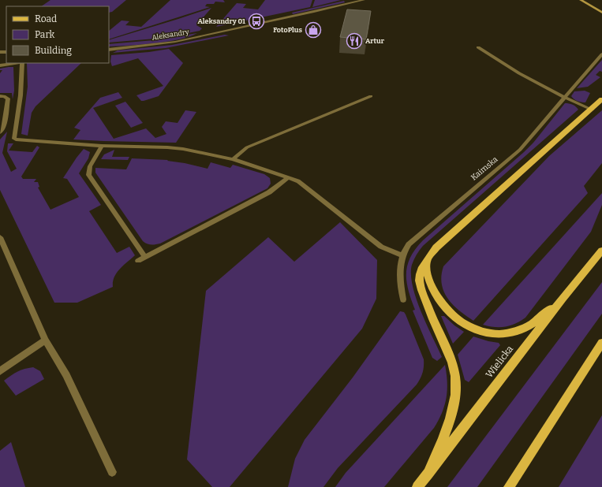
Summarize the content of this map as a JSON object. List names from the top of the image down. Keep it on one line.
{"streets":{"main road":["Wielicka"],"street":["Aleksandry","Kaimska"]},"places":{"bus stop":["Aleksandry 01"],"shop":["FotoPlus"],"restaurant":["Artur"]},"legend":["Road","Park","Building"]}
